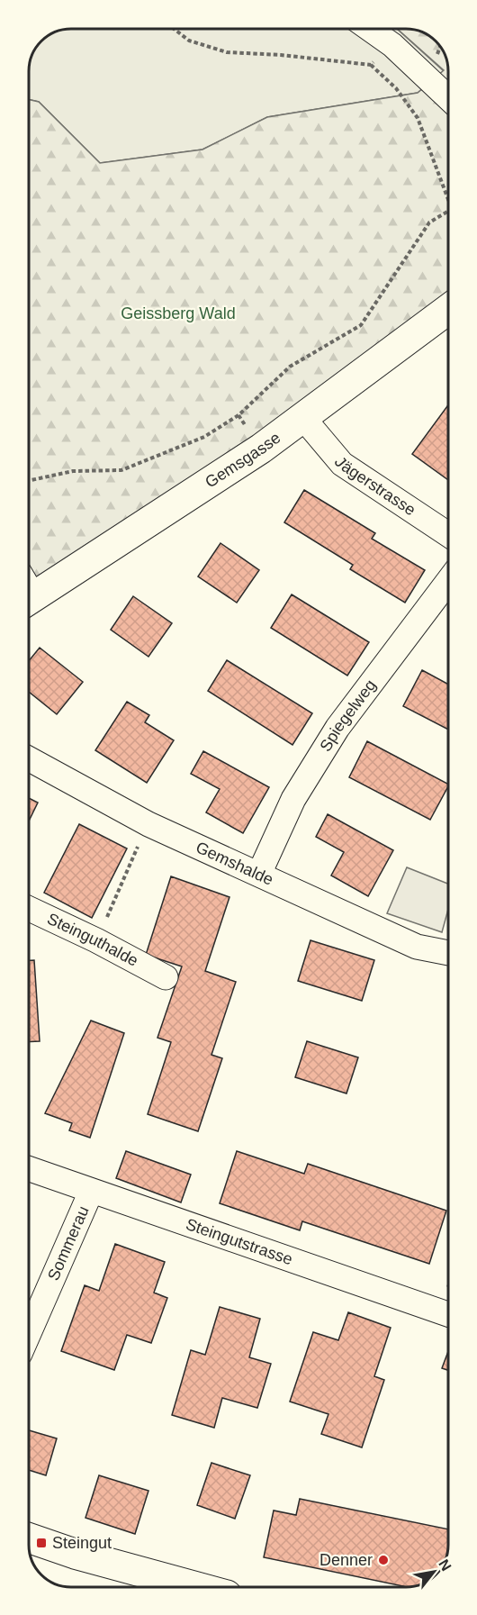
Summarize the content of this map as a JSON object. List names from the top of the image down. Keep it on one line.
{"streets":{"street":["Gemsgasse","Jägerstrasse","Spiegelweg","Gemshalde","Steinguthalde","Steingutstrasse","Sommerau"]},"crossings":[["Gemsgasse","Jägerstrasse"],["Spiegelweg","Gemshalde"],["Steingutstrasse","Sommerau"]],"parks":["Geissberg Wald"],"places":{"transit":["Steingut"],"other":["Denner"]},"north":"top right"}
